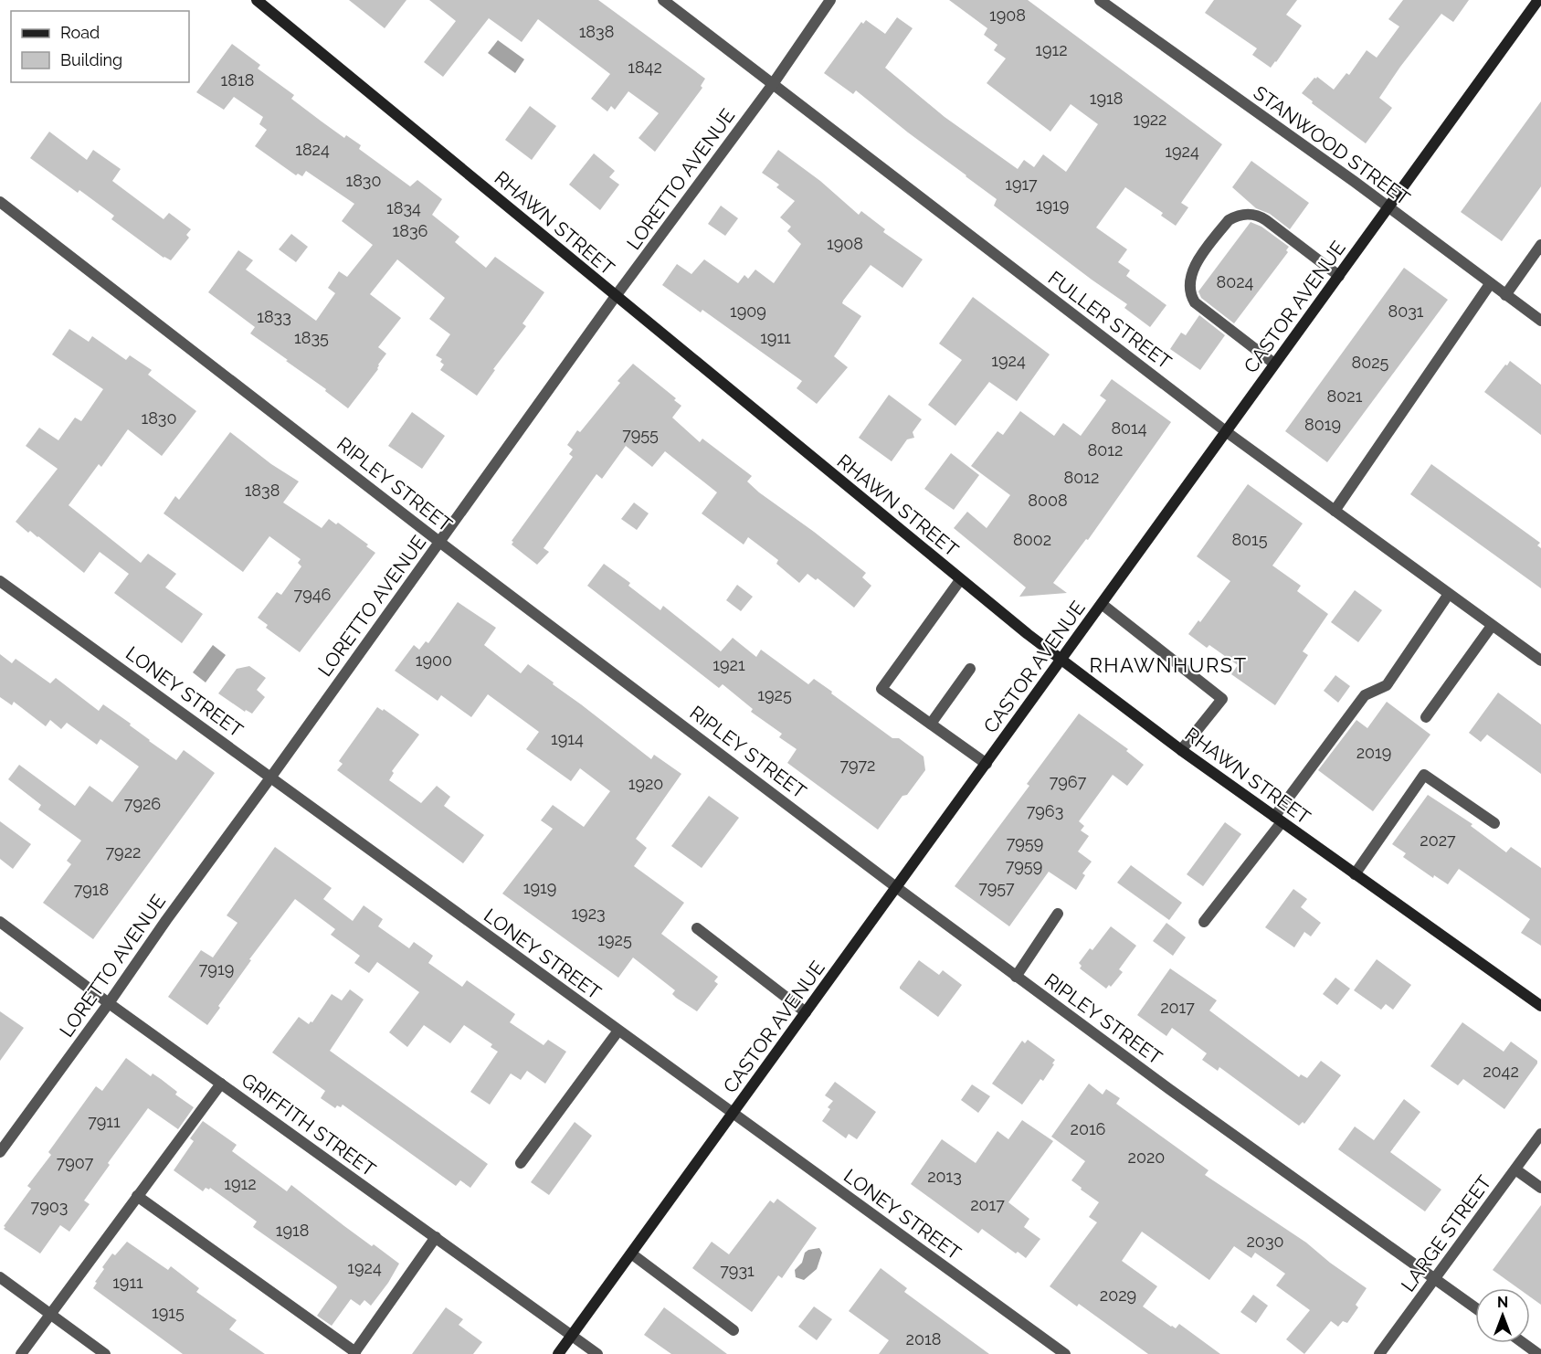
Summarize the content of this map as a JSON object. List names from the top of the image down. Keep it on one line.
{"streets":{"main road":["RHAWN STREET","CASTOR AVENUE"],"street":["STANWOOD STREET","LORETTO AVENUE","FULLER STREET","RIPLEY STREET","LONEY STREET","GRIFFITH STREET","LARGE STREET"]},"crossings":[["STANWOOD STREET","CASTOR AVENUE"],["LORETTO AVENUE","RHAWN STREET"],["LORETTO AVENUE","FULLER STREET"],["LORETTO AVENUE","RIPLEY STREET"],["LORETTO AVENUE","LONEY STREET"],["LORETTO AVENUE","GRIFFITH STREET"],["RHAWN STREET","CASTOR AVENUE"],["CASTOR AVENUE","FULLER STREET"],["CASTOR AVENUE","RIPLEY STREET"],["CASTOR AVENUE","LONEY STREET"],["CASTOR AVENUE","GRIFFITH STREET"],["RIPLEY STREET","LARGE STREET"]],"districts":["RHAWNHURST"],"house_numbers":["1908","1838","1912","1842","1818","1918","1922","1824","1924","1830","1917","1919","1834","1836","1908","8024","1909","8031","1833","1835","1911","1924","8025","8021","1830","8019","8014","7955","8012","8012","1838","8008","8002","8015","7946","1900","1921","1925","1914","2019","7972","7967","1920","7926","7963","2027","7959","7922","7959","1919","7957","7918","1923","1925","7919","2017","2042","7911","2016","2020","7907","2013","1912","2017","7903","1918","2030","1924","7931","1911","2029","1915","2018"],"legend":["Road","Building"],"north":"top"}
